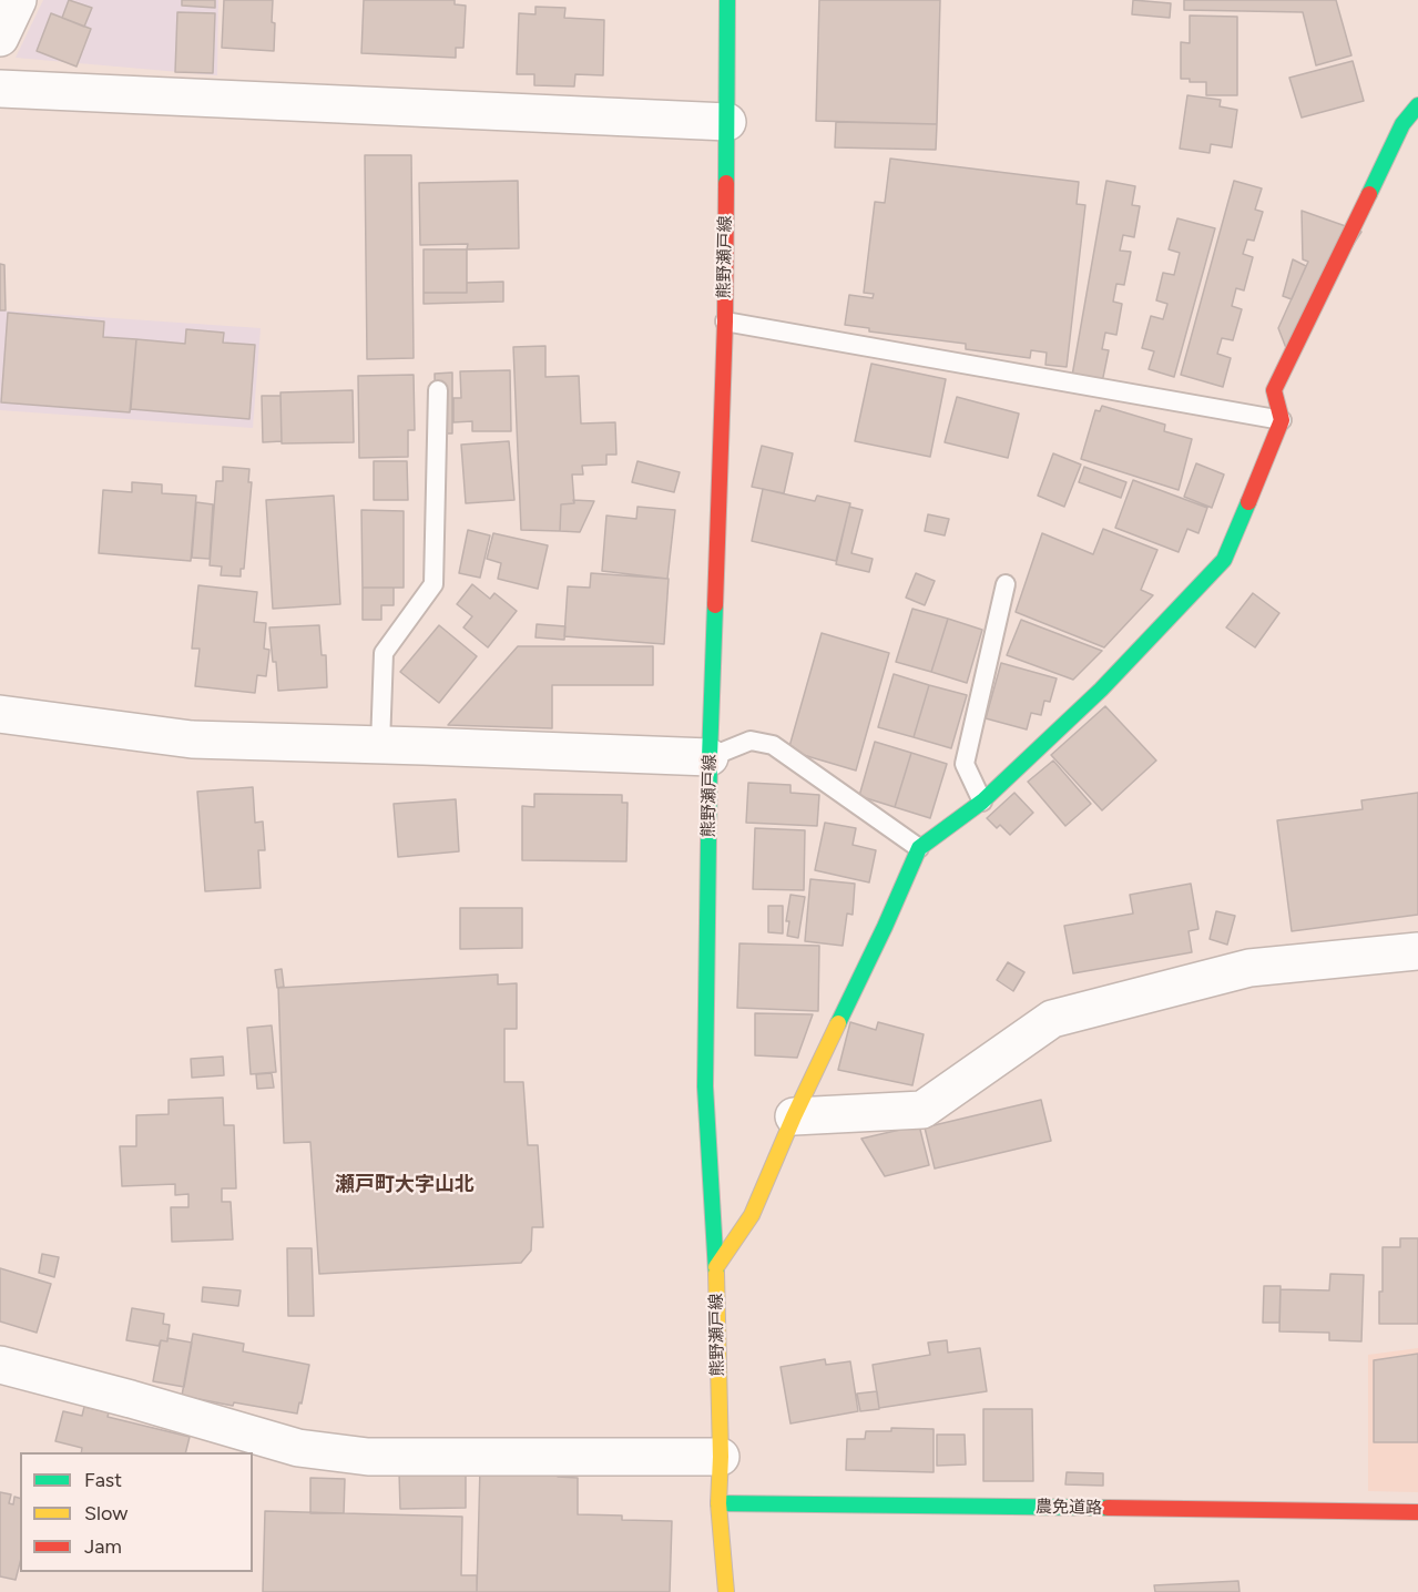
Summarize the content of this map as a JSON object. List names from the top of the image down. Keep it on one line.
{"streets":{"street":["熊野瀬戸線","農免道路"]},"crossings":[["熊野瀬戸線","農免道路"]],"districts":["瀬戸町大字山北"],"legend":["Fast","Slow","Jam"]}
